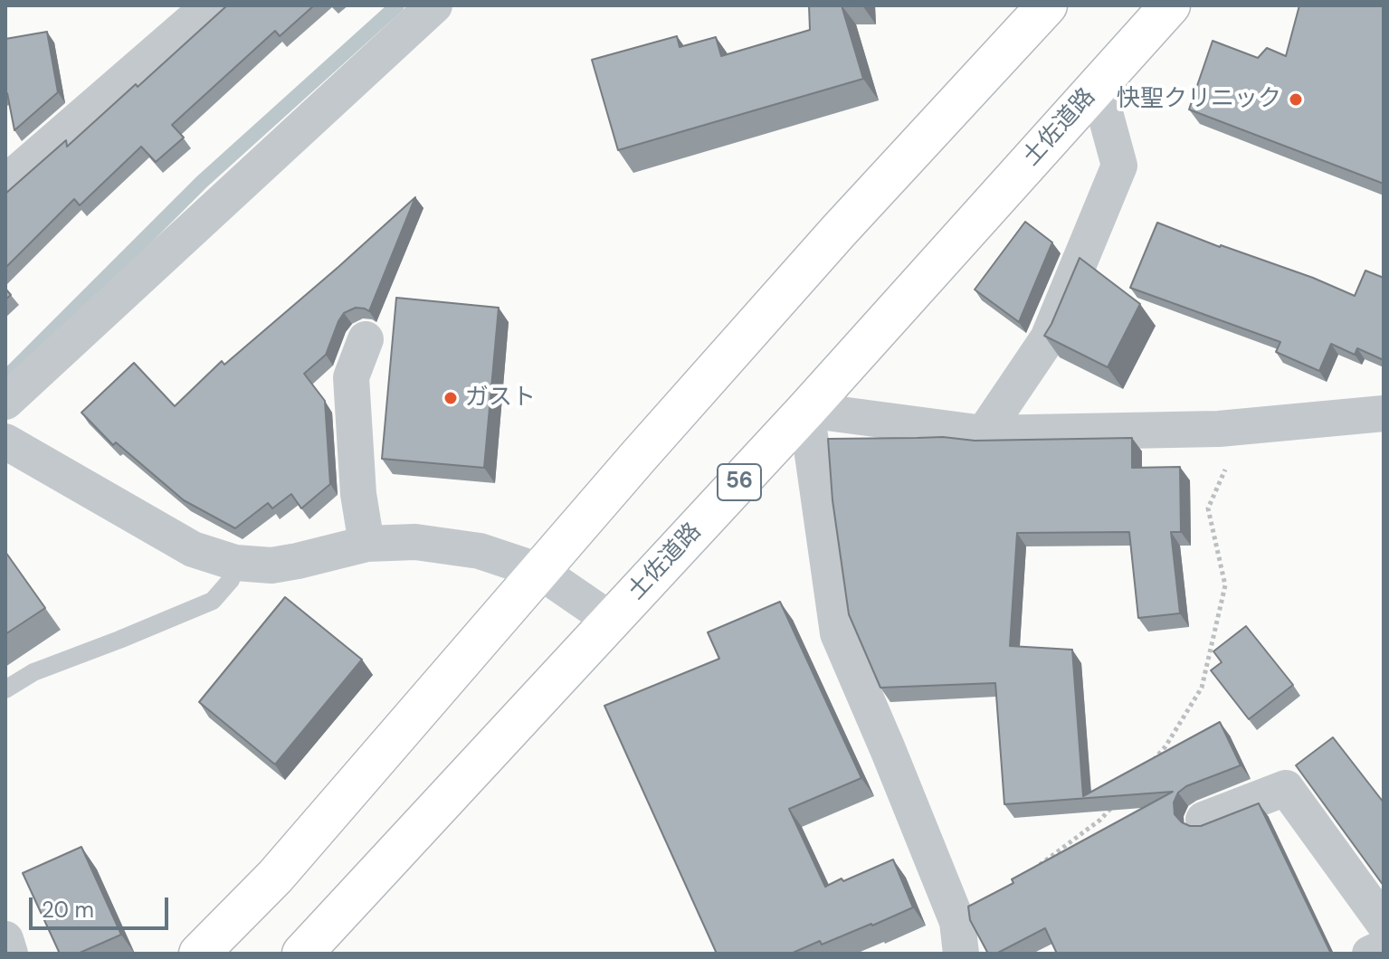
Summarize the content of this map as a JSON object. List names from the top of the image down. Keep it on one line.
{"streets":{"highway":["土佐道路","56"]},"places":["快聖クリニック","ガスト"],"scale_bar":"20 m"}
